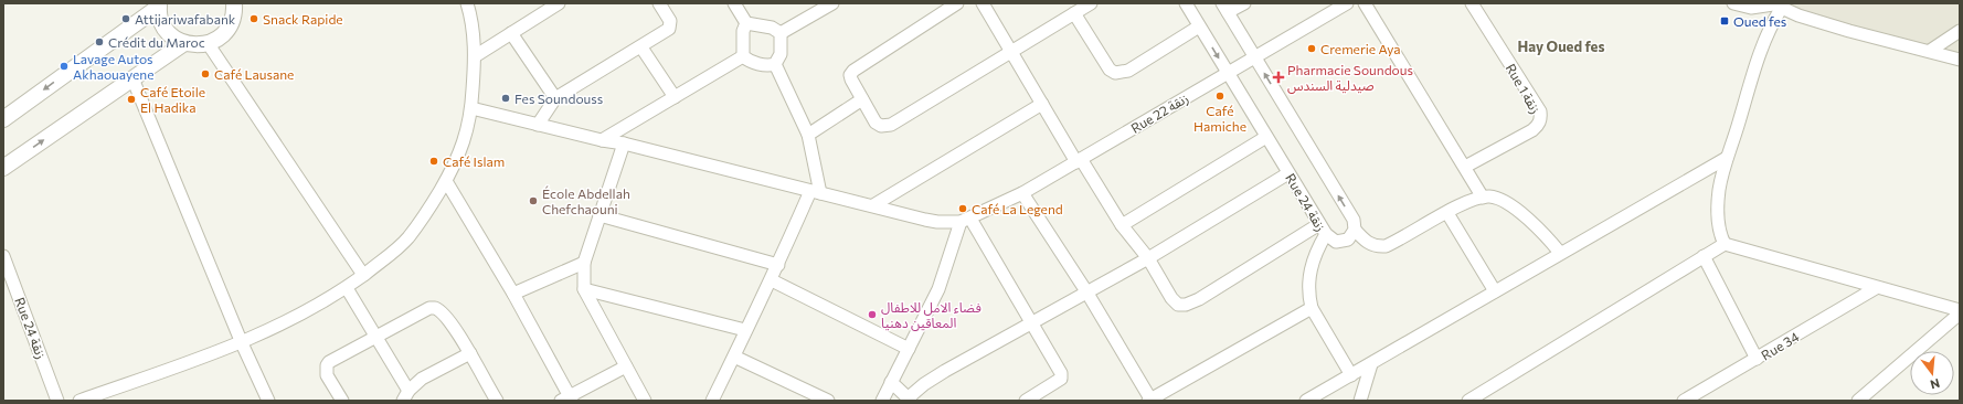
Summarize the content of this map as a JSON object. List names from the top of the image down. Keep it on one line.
{"streets":{"street":["Rue 1 زنقة","Rue 22 زنقة","Rue 24 زنقة","Rue 34"]},"crossings":[["Rue 22 زنقة","Rue 24 زنقة"]],"districts":["Hay Oued fes"],"places":{"other":["Attijariwafabank","Snack Rapide","Crédit du Maroc","Cremerie Aya","Lavage Autos Akhaouayene","Café Lausane","Café Hamiche","Fes Soundouss","Café Etoile El Hadika","Café Islam","École Abdellah Chefchaouni","Café La Legend","فضاء الامل للاطفال المعاقين دهنيا"],"transit":["Oued fes"],"health":["Pharmacie Soundous صيدلية السندس"]},"north":"bottom"}
